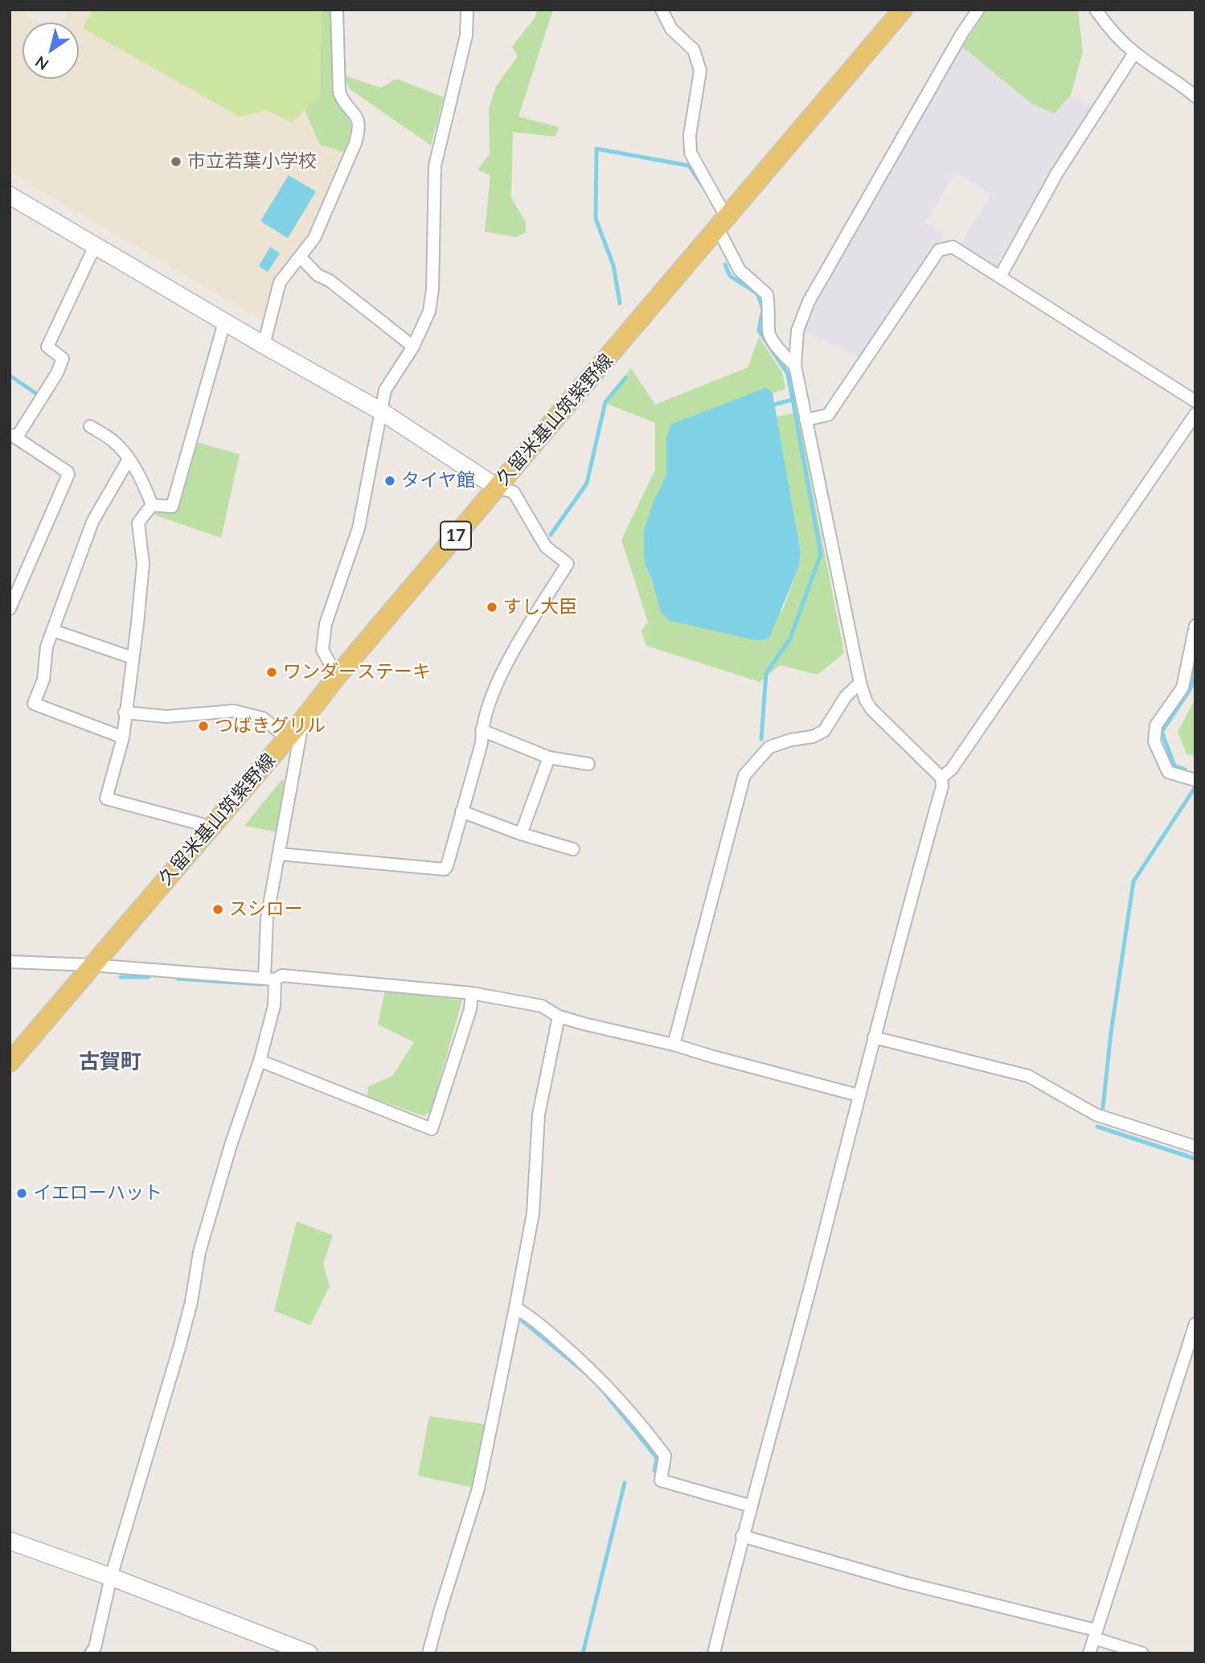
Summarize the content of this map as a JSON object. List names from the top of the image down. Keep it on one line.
{"streets":{"main road":["久留米基山筑紫野線","17"]},"districts":["古賀町"],"places":["市立若葉小学校","タイヤ館","すし大臣","ワンダーステーキ","つばきグリル","スシロー","イエローハット"],"north":"bottom left"}
